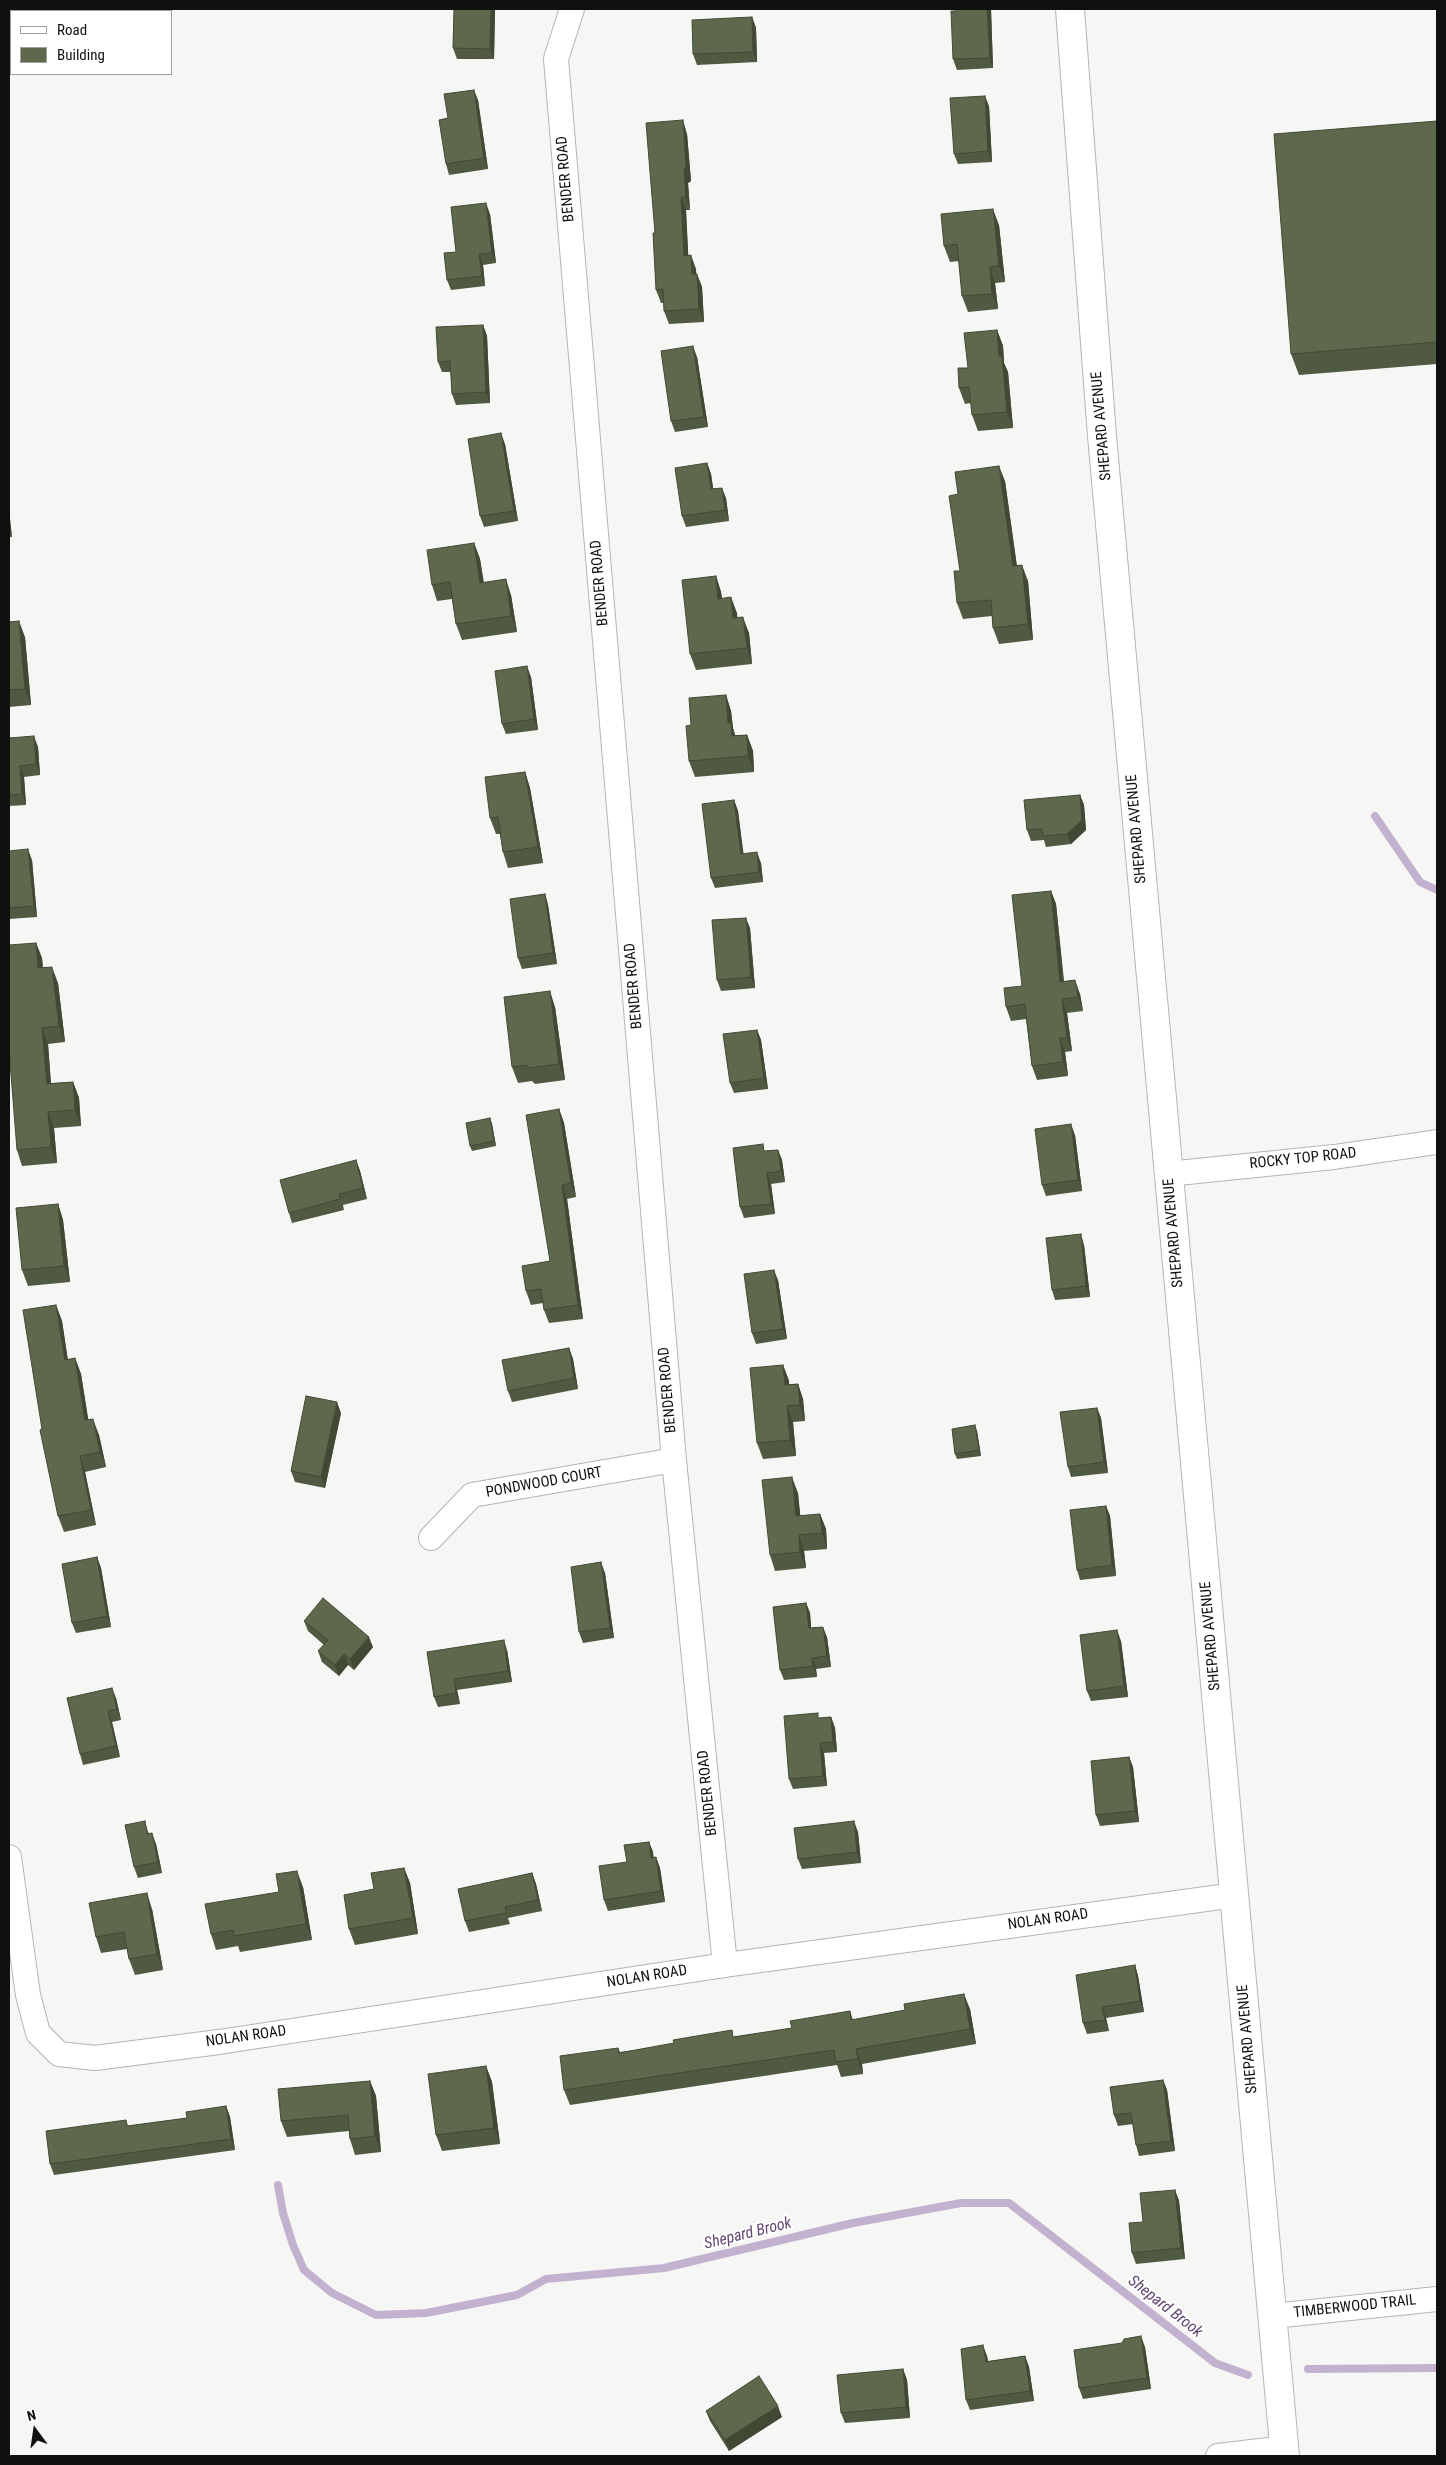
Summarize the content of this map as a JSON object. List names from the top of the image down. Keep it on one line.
{"streets":{"main road":["SHEPARD AVENUE"],"street":["BENDER ROAD","ROCKY TOP ROAD","PONDWOOD COURT","NOLAN ROAD","TIMBERWOOD TRAIL"]},"crossings":[["BENDER ROAD","PONDWOOD COURT"],["BENDER ROAD","NOLAN ROAD"],["SHEPARD AVENUE","ROCKY TOP ROAD"],["SHEPARD AVENUE","NOLAN ROAD"],["SHEPARD AVENUE","TIMBERWOOD TRAIL"]],"water":["Shepard Brook"],"legend":["Road","Building"],"north":"top"}
